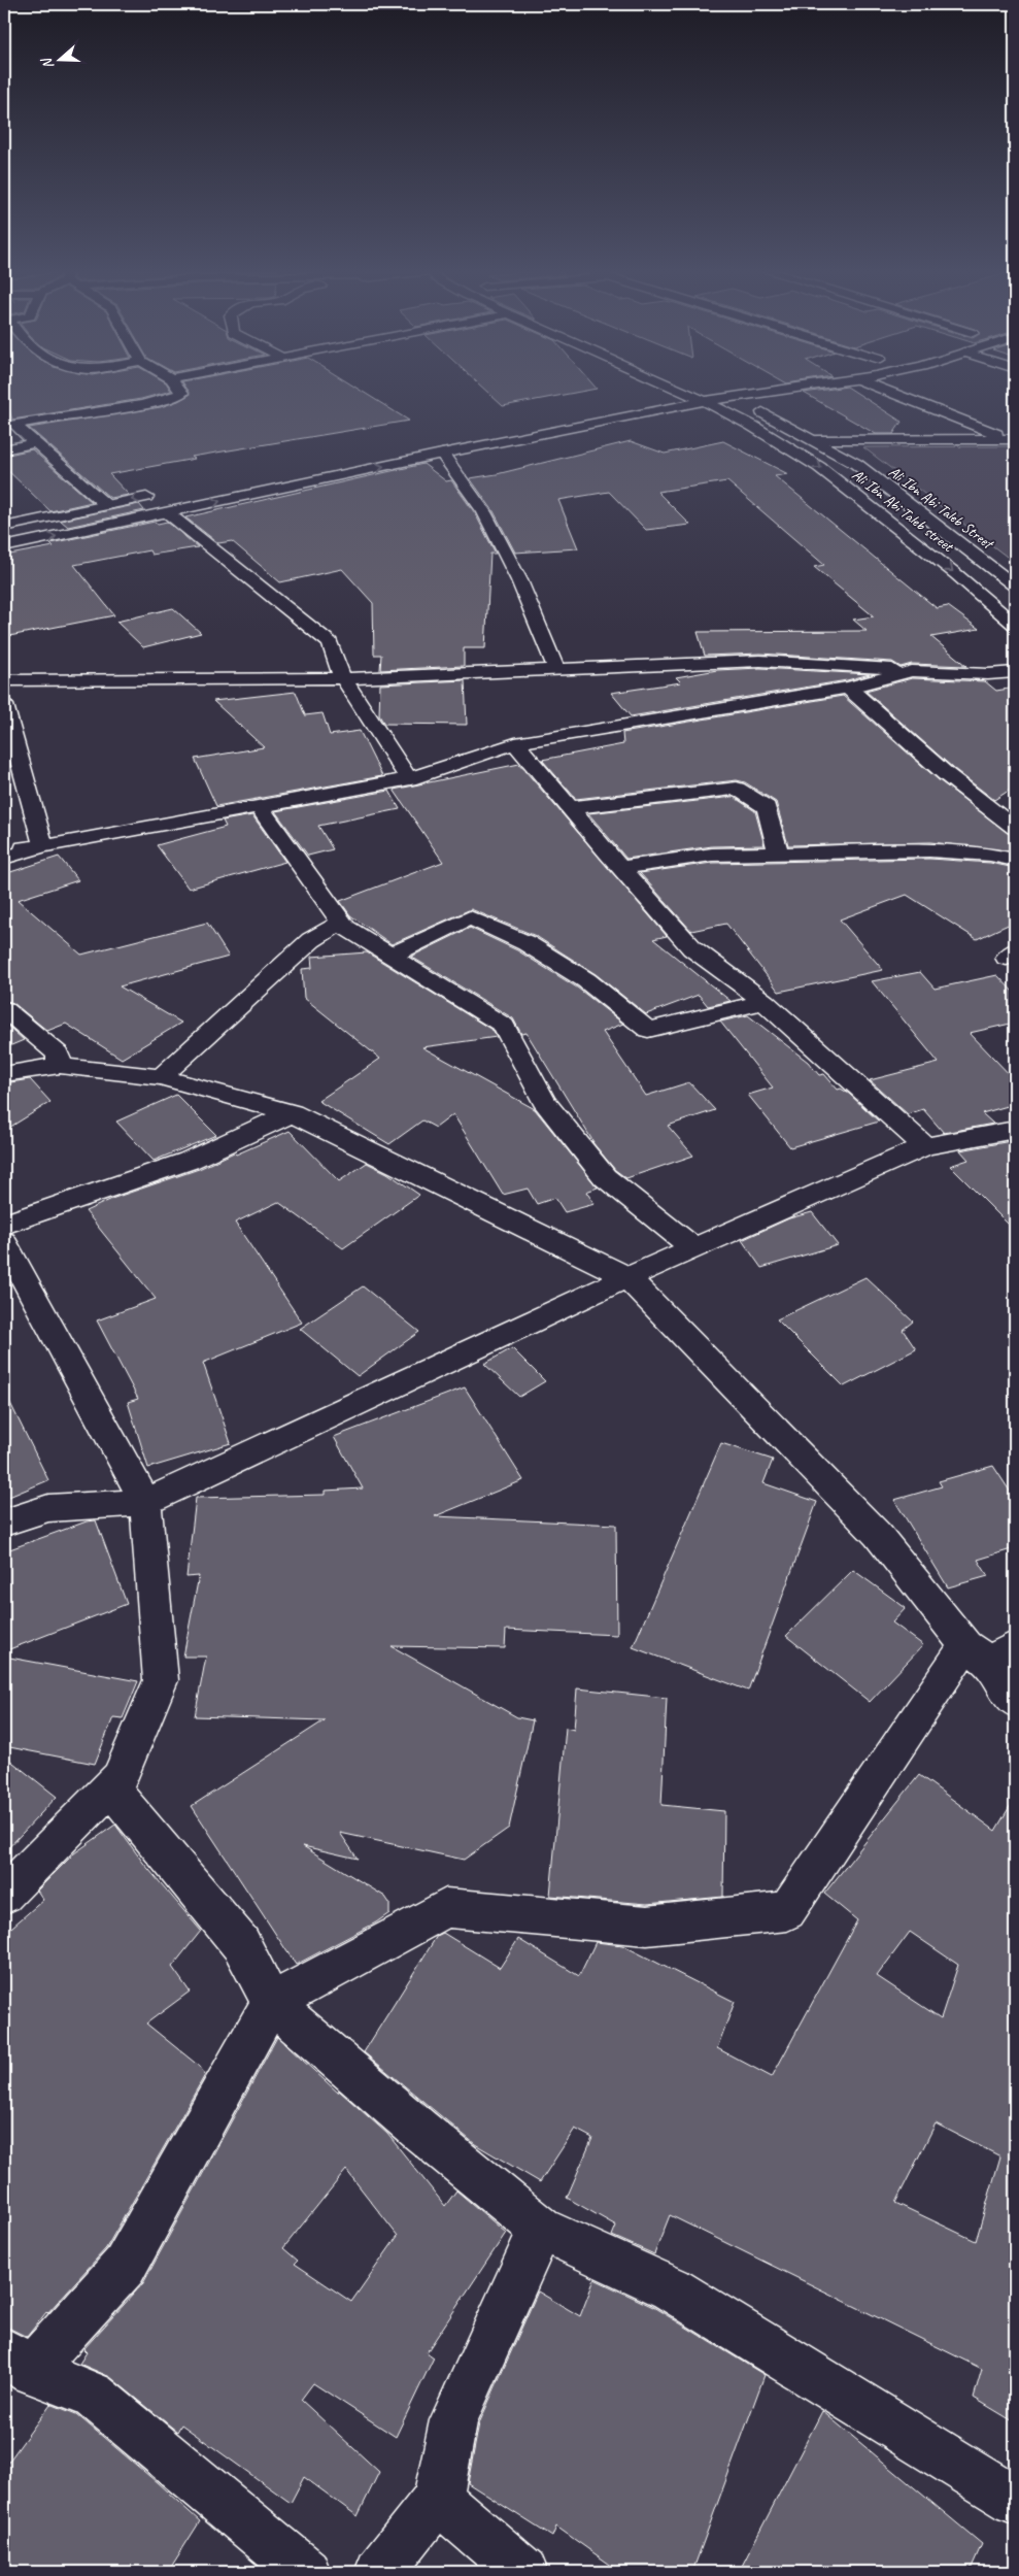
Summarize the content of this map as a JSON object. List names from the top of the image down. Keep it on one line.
{"streets":{"street":["Ali Ibn Abi Taleb Street","Ali Ibn Abi Taleb street"]},"north":"left"}
